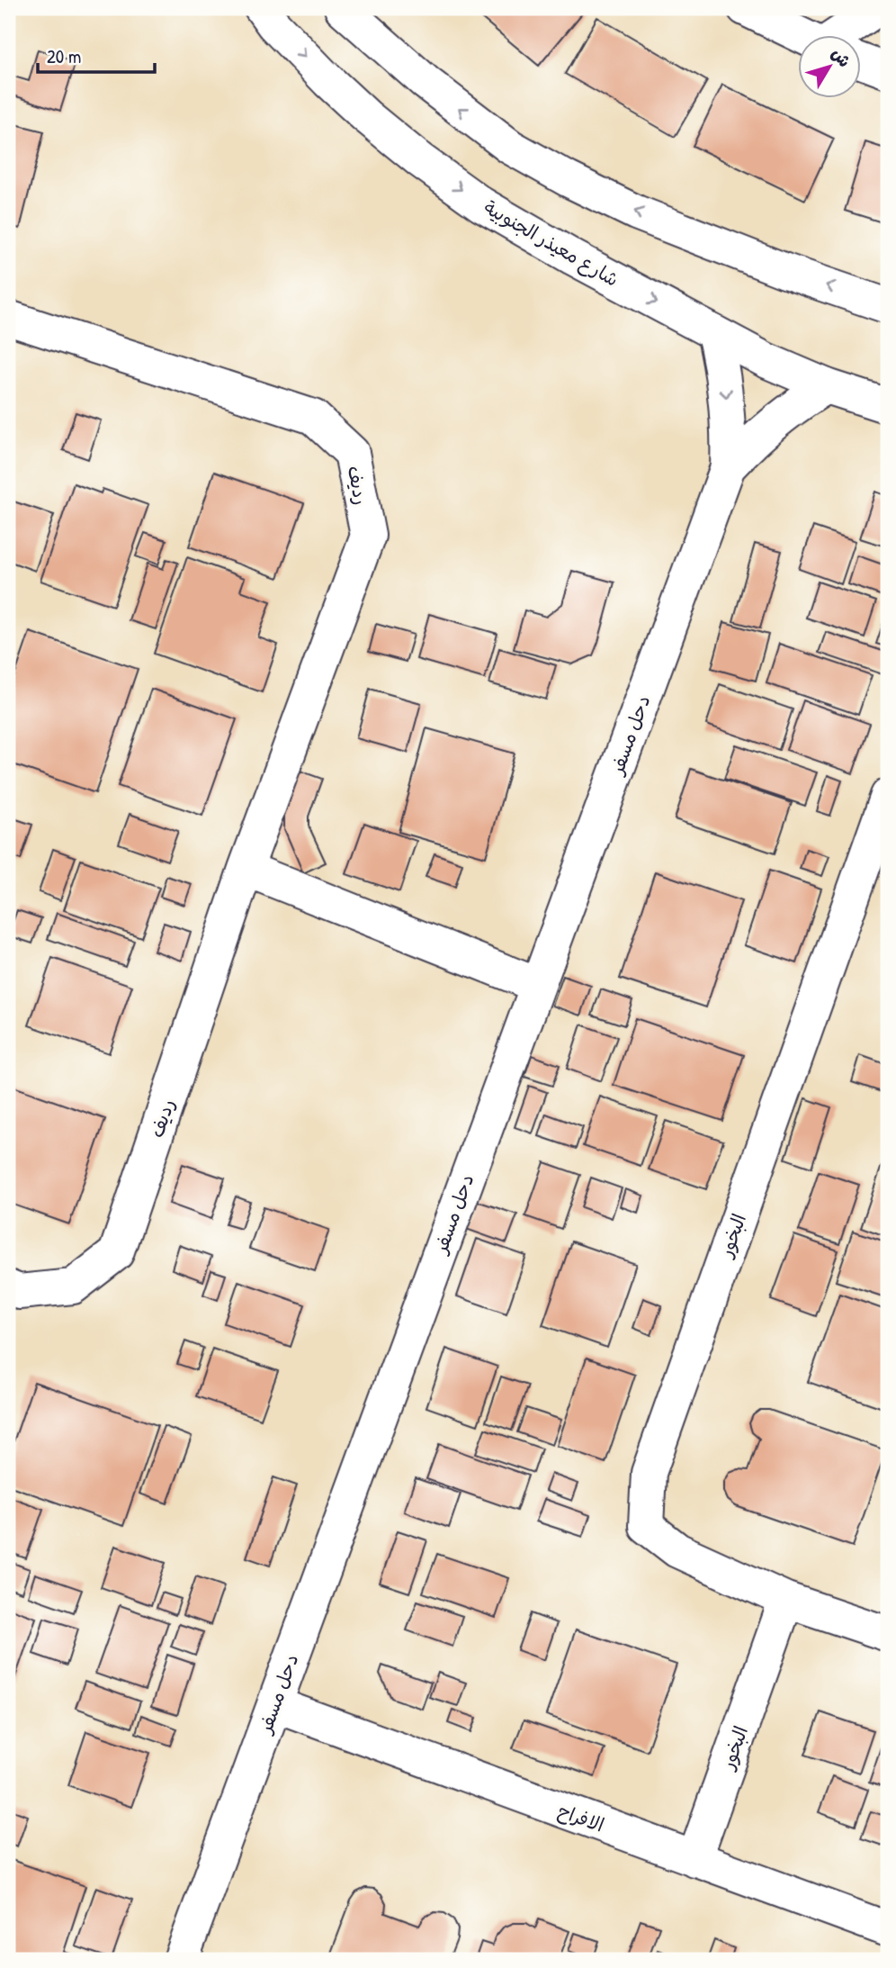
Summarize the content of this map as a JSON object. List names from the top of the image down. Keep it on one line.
{"streets":{"street":["شارع معيذر الجنوبية","رديف","دحل مسفر","البخور","الافراح"]},"crossings":[["شارع معيذر الجنوبية","دحل مسفر"],["دحل مسفر","الافراح"],["البخور","الافراح"]],"scale_bar":"20 m","north":"top right"}
